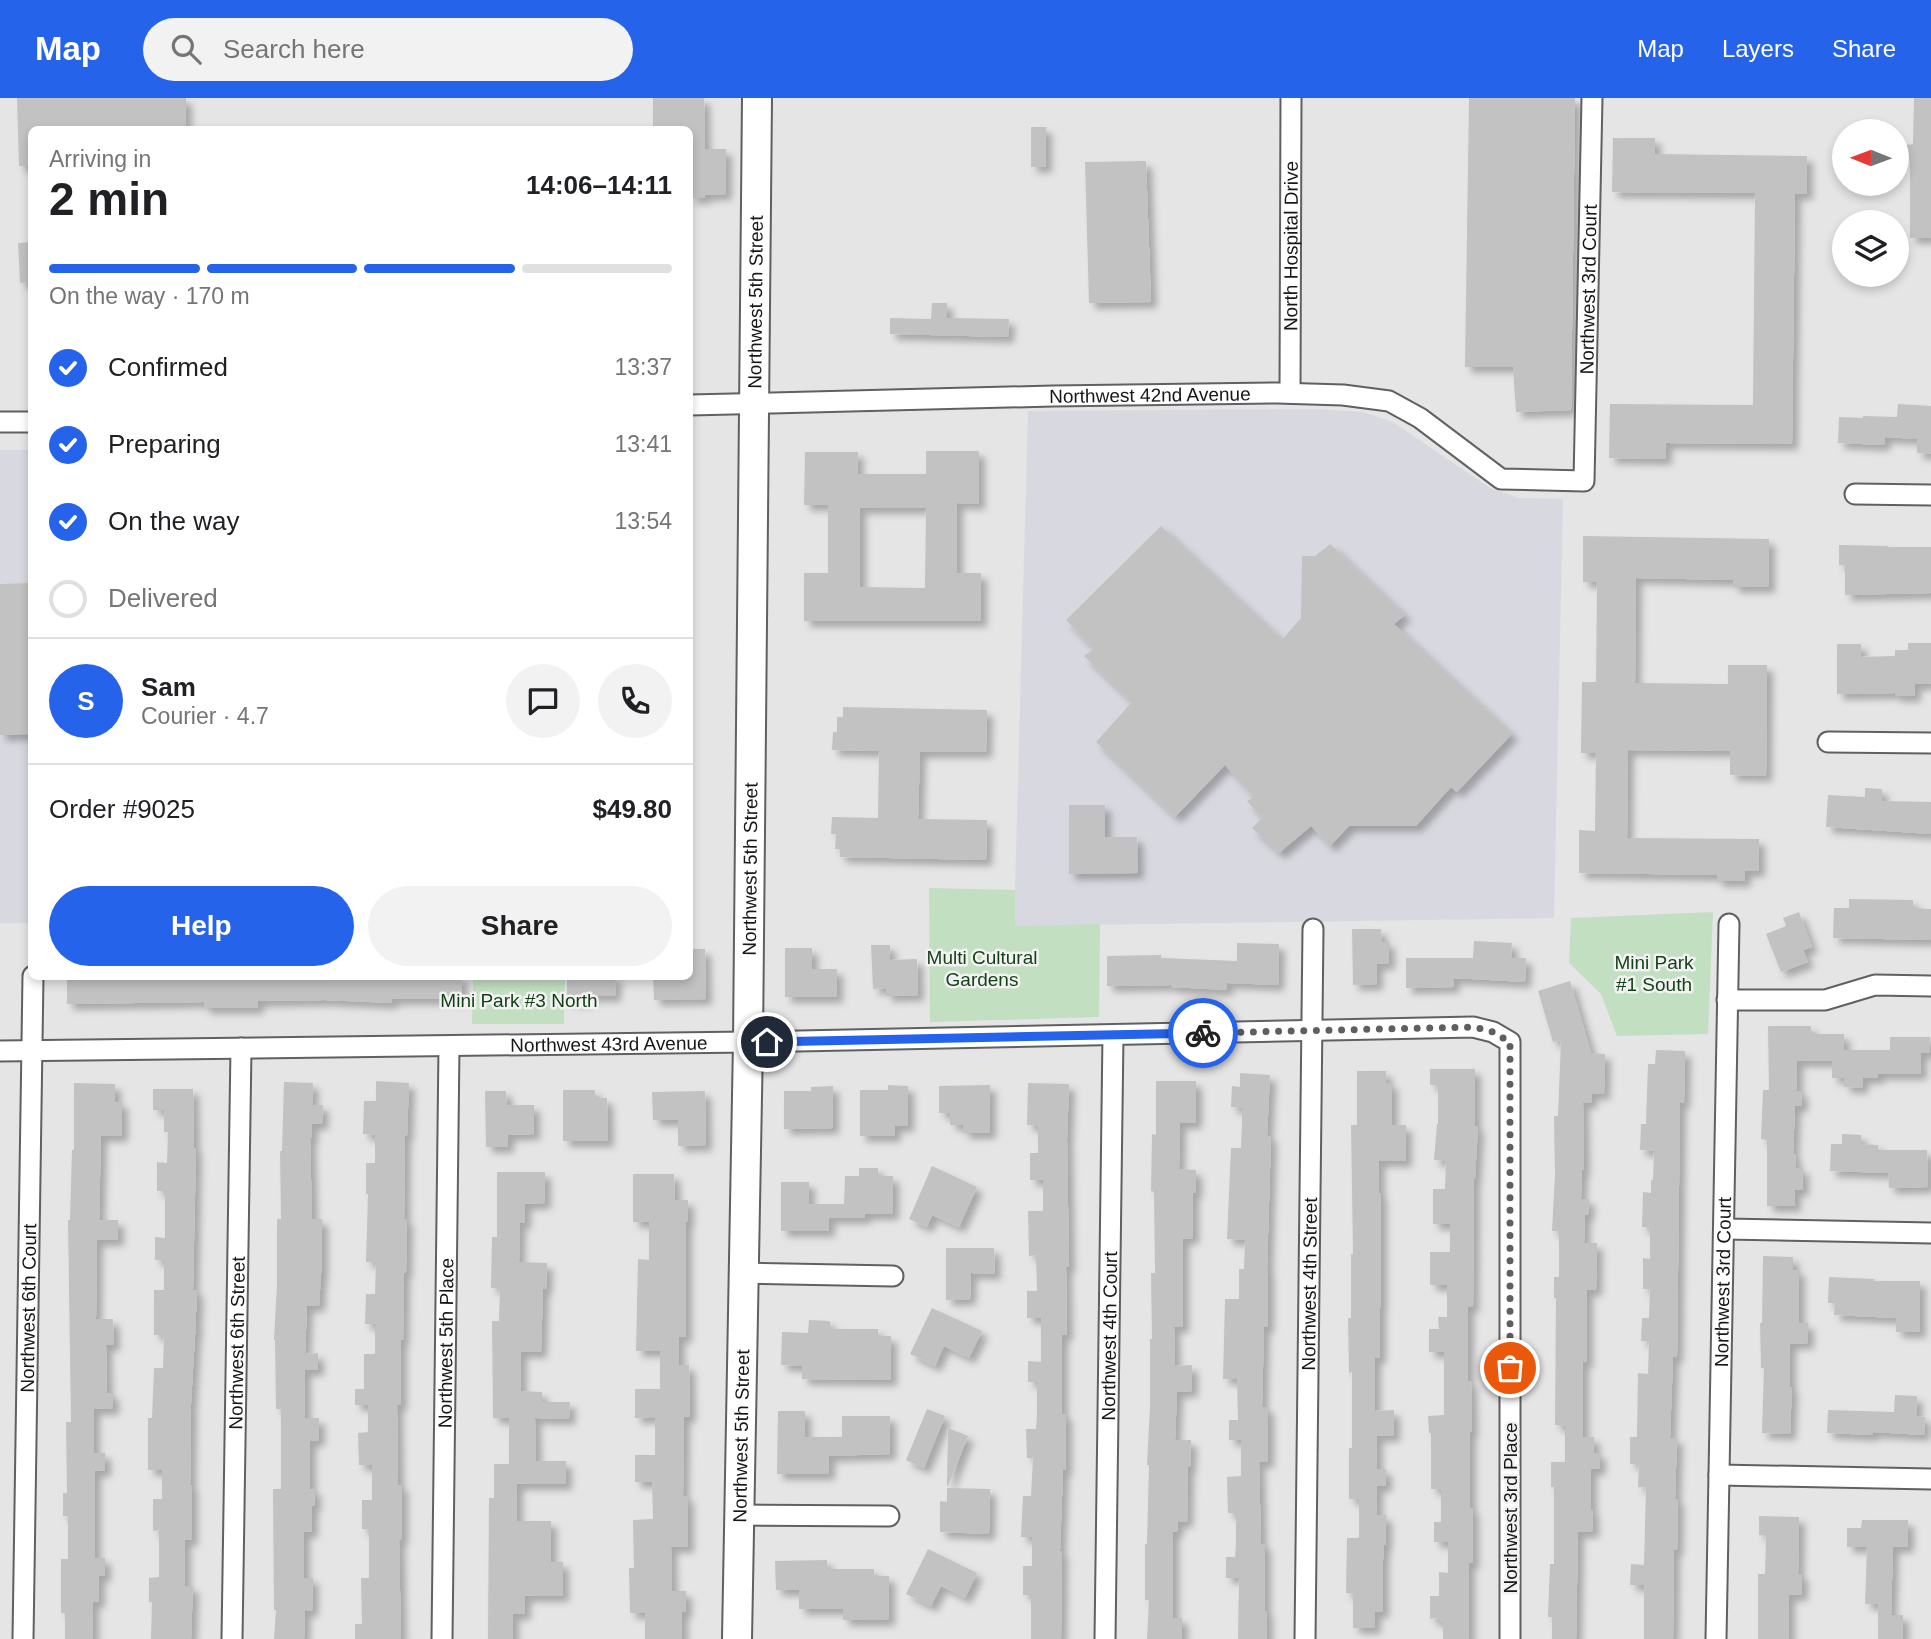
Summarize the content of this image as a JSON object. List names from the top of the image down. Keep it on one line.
{"streets":{"street":["North Hospital Drive","Northwest 3rd Court","Northwest 5th Street","Northwest 42nd Avenue","Northwest 43rd Avenue","Northwest 4th Street","Northwest 6th Court","Northwest 4th Court","Northwest 6th Street","Northwest 5th Place","Northwest 3rd Place"]},"crossings":[["North Hospital Drive","Northwest 42nd Avenue"],["Northwest 3rd Court","Northwest 42nd Avenue"],["Northwest 5th Street","Northwest 42nd Avenue"],["Northwest 5th Street","Northwest 43rd Avenue"],["Northwest 43rd Avenue","Northwest 4th Street"],["Northwest 43rd Avenue","Northwest 6th Court"],["Northwest 43rd Avenue","Northwest 4th Court"],["Northwest 43rd Avenue","Northwest 6th Street"],["Northwest 43rd Avenue","Northwest 5th Place"],["Northwest 43rd Avenue","Northwest 3rd Place"]],"parks":["Multi Cultural Gardens","Mini Park #1 South","Mini Park #3 North"],"north":"left","page":{"header":"Map","search":"Search here","nav":["Map","Layers","Share"],"heading":["2 min","Arriving in","14:06–14:11"],"panel":["Sam","Courier · 4.7","Order #9025","$49.80"],"bar":"On the way · 170 m","list":[["Confirmed","13:37"],["Preparing","13:41"],["On the way","13:54"],"Delivered"],"round":"S","buttons":["Help","Share"]}}
